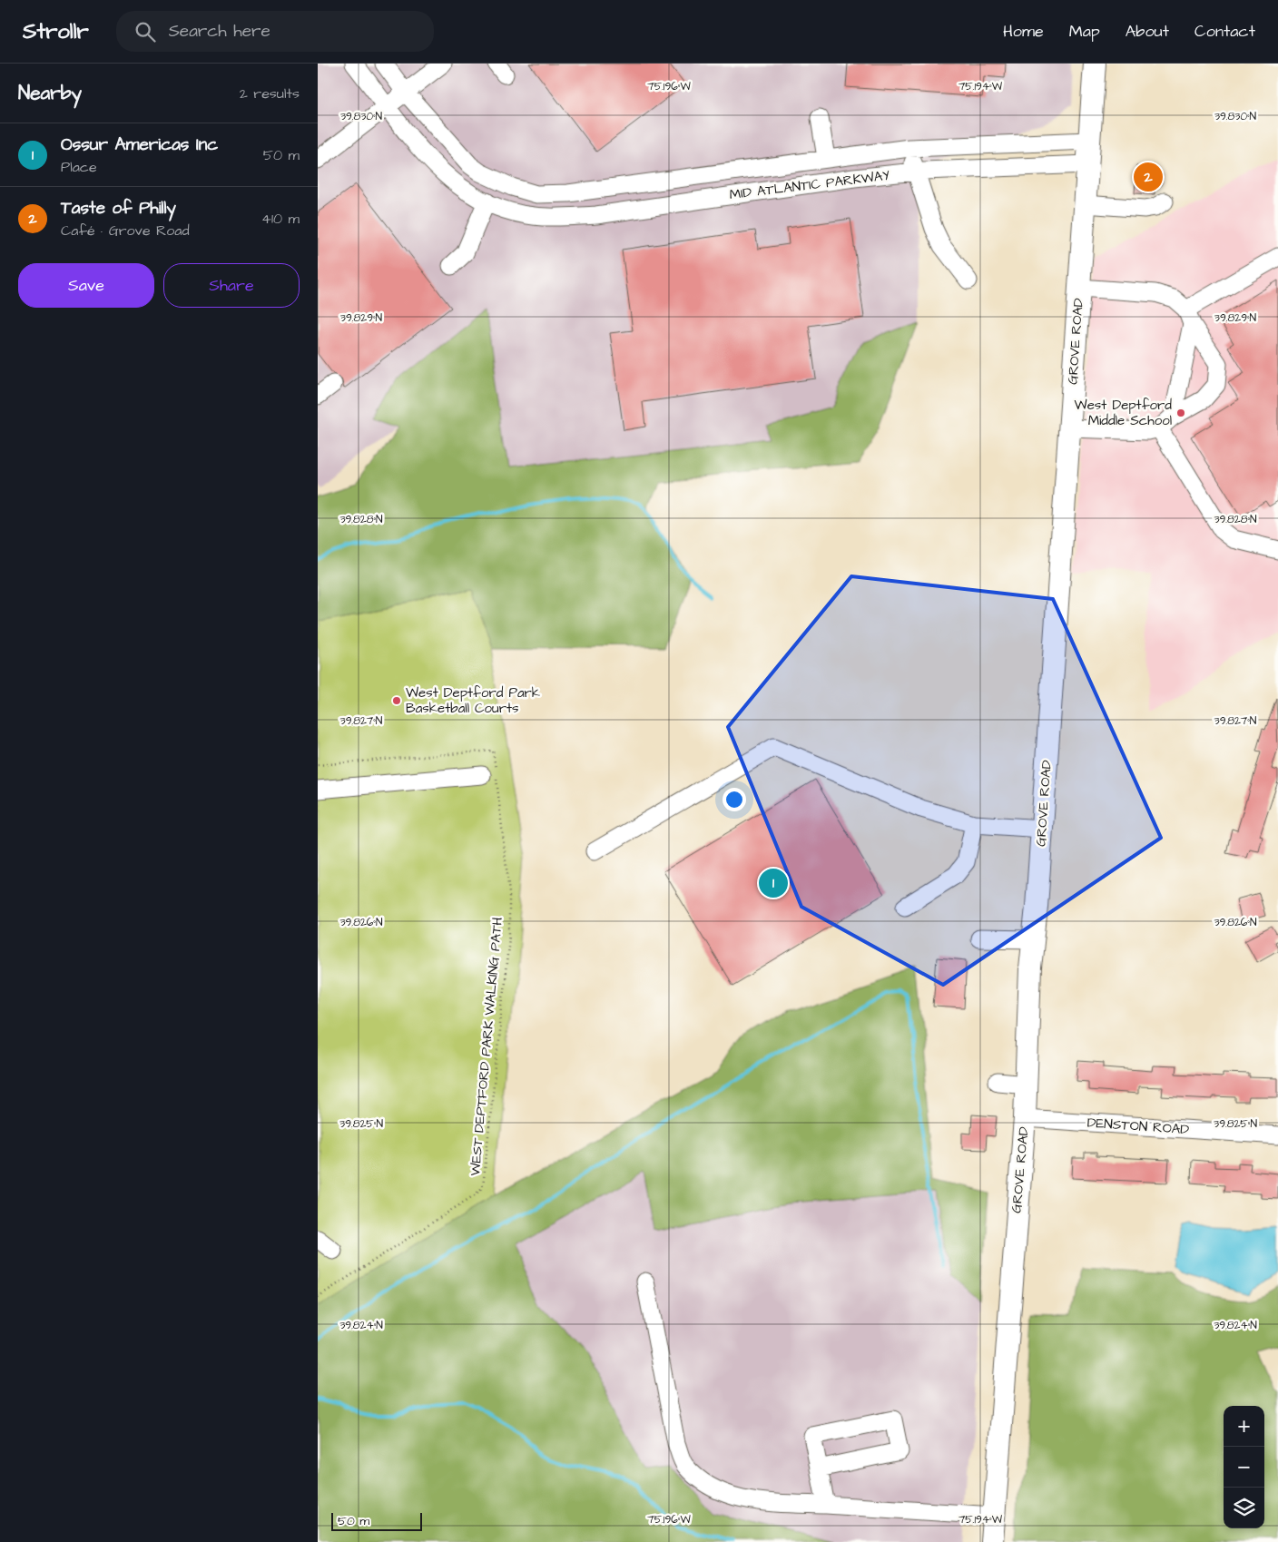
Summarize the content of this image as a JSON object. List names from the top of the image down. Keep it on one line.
{"streets":{"main road":["GROVE ROAD"],"street":["MID ATLANTIC PARKWAY","DENSTON ROAD"],"path":["WEST DEPTFORD PARK WALKING PATH"]},"crossings":[["MID ATLANTIC PARKWAY","GROVE ROAD"],["GROVE ROAD","DENSTON ROAD"]],"places":["West Deptford Middle School","West Deptford Park Basketball Courts"],"scale_bar":"50 m","page":{"header":"Strollr","search":"Search here","nav":["Home","Map","About","Contact"],"heading":["Nearby","2 results"],"list":[{"mark":"1","name":"Ossur Americas Inc","note":"Place","value":"50 m"},{"mark":"2","name":"Taste of Philly","note":"Café · Grove Road","value":"410 m"}],"pins":["2","1"],"buttons":["Save","Share"],"map_buttons":["+","−"],"scale":"50 m"},"coordinates":["75.196°W","75.194°W","39.830°N","39.829°N","39.828°N","39.827°N","39.826°N","39.825°N","39.824°N"]}
